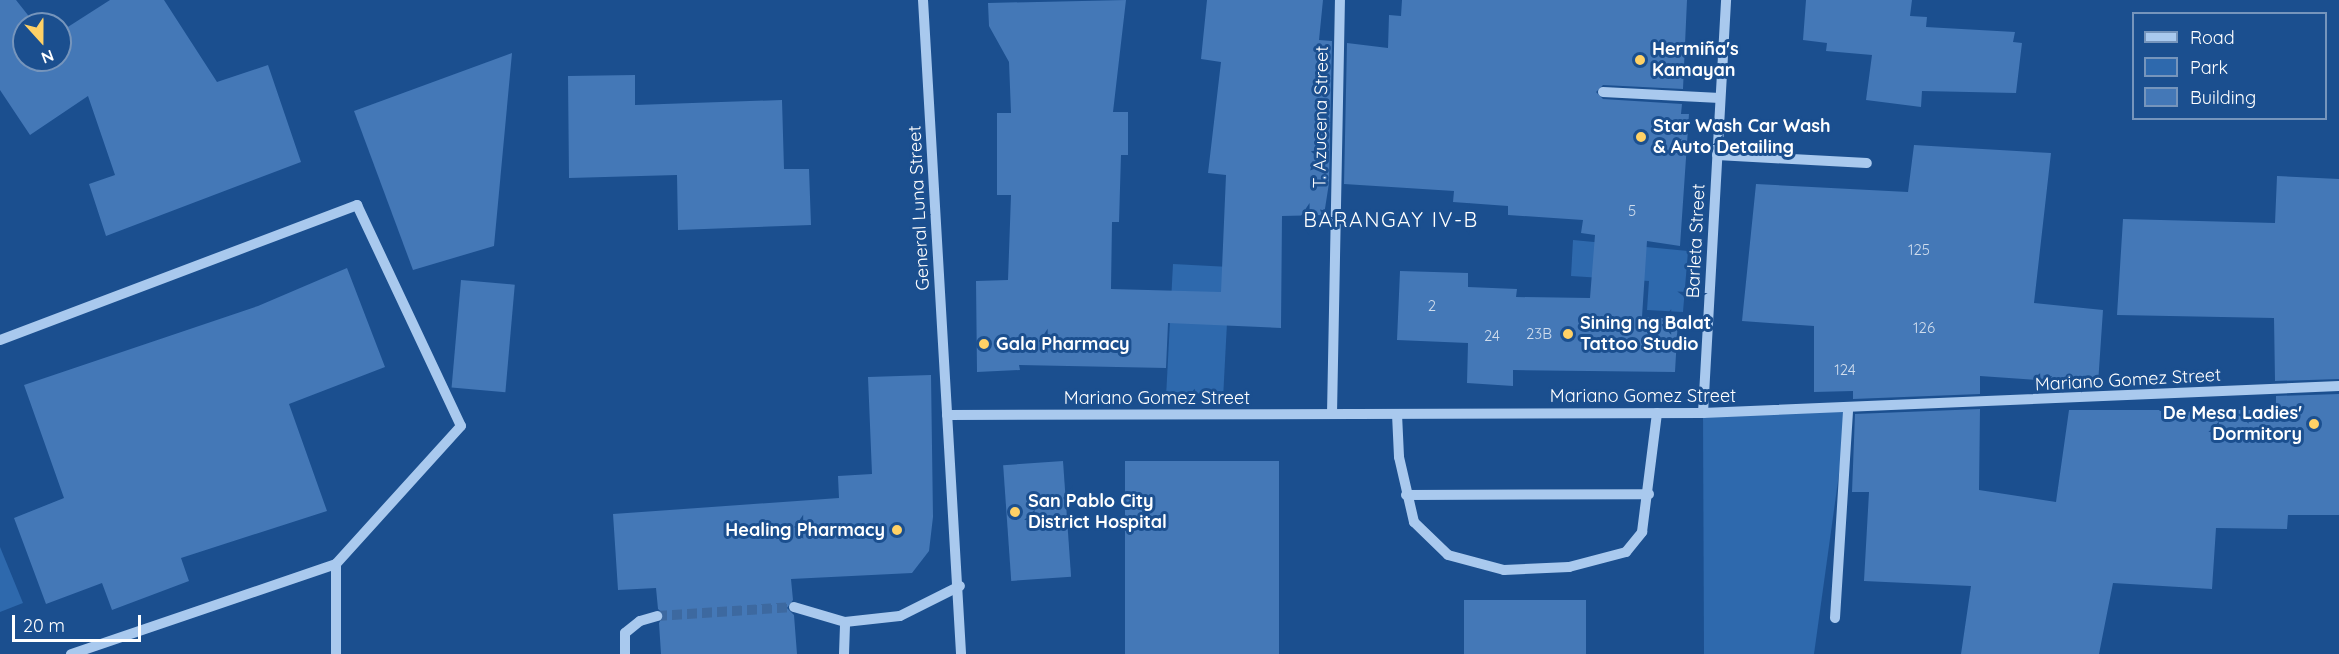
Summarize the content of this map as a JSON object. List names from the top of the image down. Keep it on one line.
{"streets":{"street":["T. Azucena Street","General Luna Street","Barleta Street","Mariano Gomez Street"]},"crossings":[["T. Azucena Street","Mariano Gomez Street"],["General Luna Street","Mariano Gomez Street"],["Barleta Street","Mariano Gomez Street"]],"districts":["BARANGAY IV-B"],"places":["Hermiña's Kamayan","Star Wash Car Wash & Auto Detailing","Sining ng Balat Tattoo Studio","Gala Pharmacy","De Mesa Ladies' Dormitory","San Pablo City District Hospital","Healing Pharmacy"],"house_numbers":["5","125","2","126","23B","24","124"],"legend":["Road","Park","Building"],"scale_bar":"20 m","north":"bottom"}
